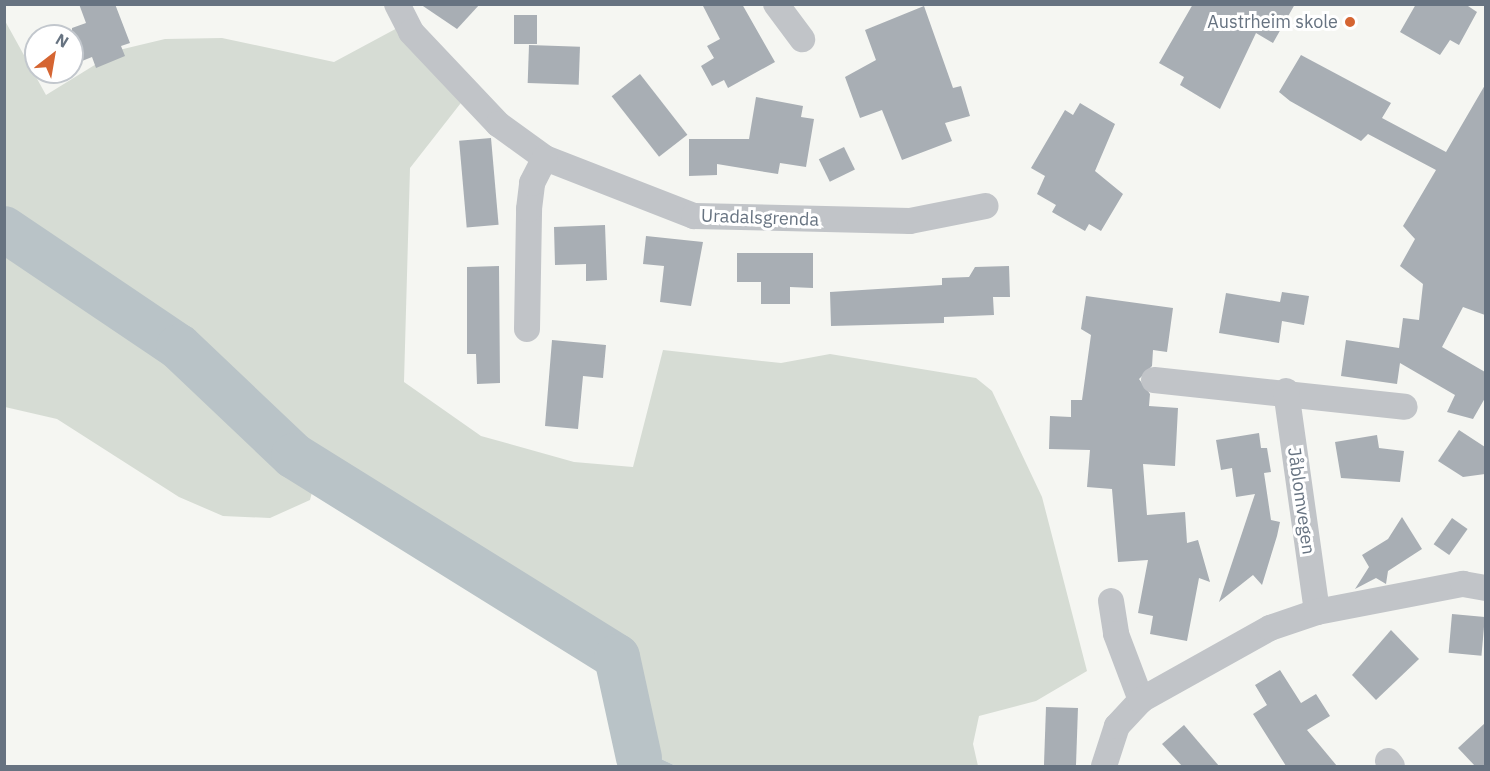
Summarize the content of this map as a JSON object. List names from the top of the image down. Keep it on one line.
{"streets":{"street":["Uradalsgrenda","Jåblomvegen"]},"places":["Austrheim skole"],"north":"top right"}
